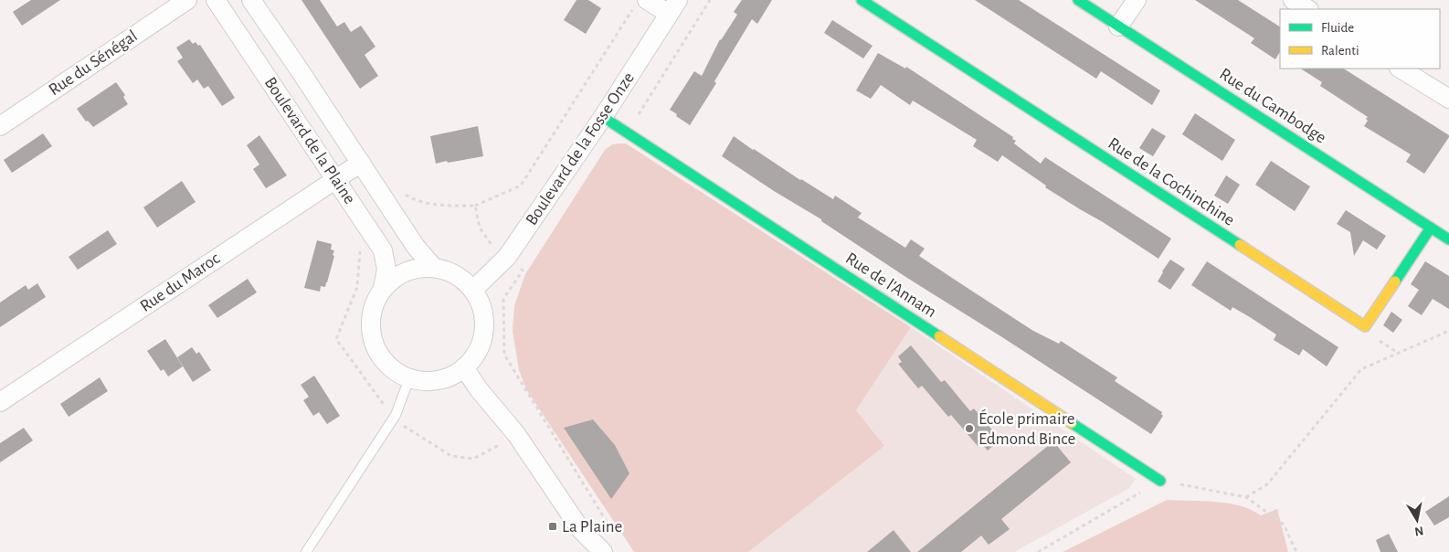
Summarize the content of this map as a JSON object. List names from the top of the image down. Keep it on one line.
{"streets":{"street":["Rue du Sénégal","Rue du Cambodge","Boulevard de la Plaine","Boulevard de la Fosse Onze","Rue de la Cochinchine","Rue du Maroc","Rue de l'Annam"]},"crossings":[["Rue du Cambodge","Rue de la Cochinchine"],["Boulevard de la Plaine","Boulevard de la Fosse Onze"],["Boulevard de la Plaine","Rue du Maroc"],["Boulevard de la Fosse Onze","Rue de l'Annam"]],"places":{"other":["École primaire Edmond Bince"],"transit":["La Plaine"]},"legend":["Fluide","Ralenti"],"north":"bottom"}
